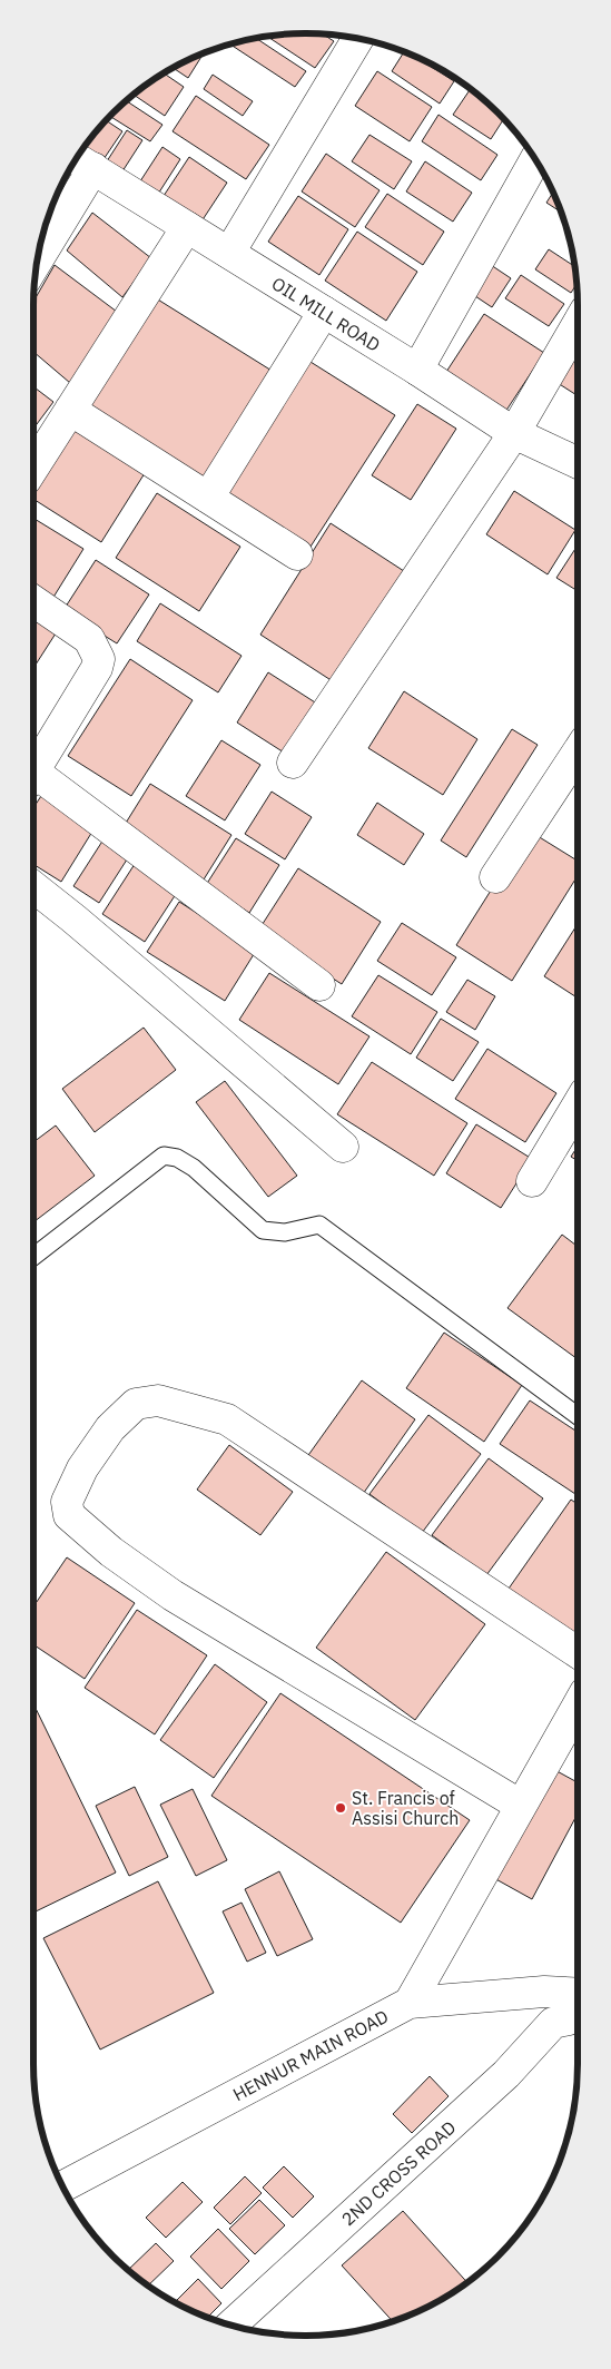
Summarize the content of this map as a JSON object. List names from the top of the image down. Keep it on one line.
{"streets":{"street":["OIL MILL ROAD","HENNUR MAIN ROAD","2ND CROSS ROAD"]},"crossings":[["HENNUR MAIN ROAD","2ND CROSS ROAD"]],"places":["St. Francis of Assisi Church"]}
